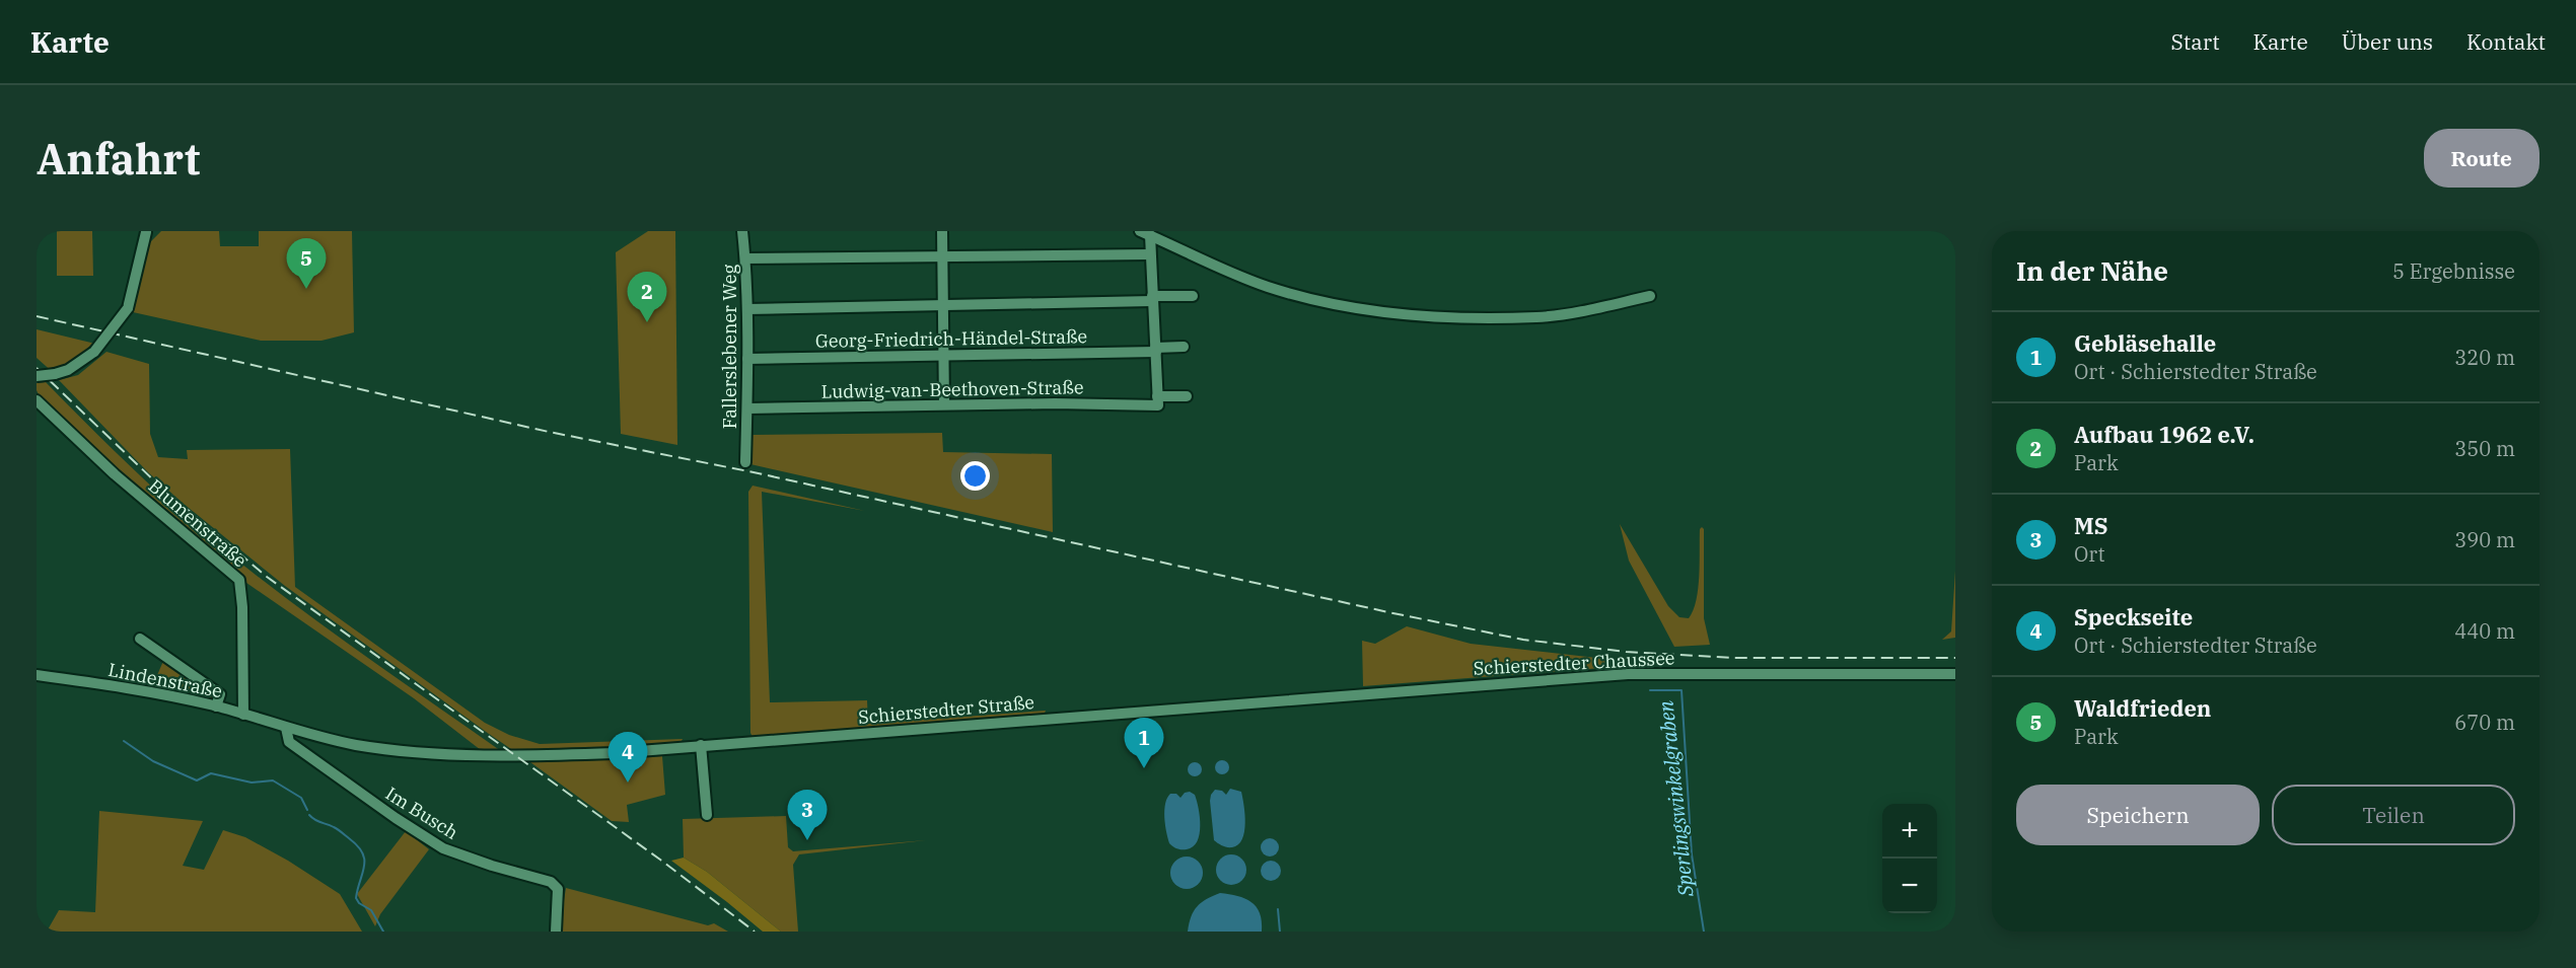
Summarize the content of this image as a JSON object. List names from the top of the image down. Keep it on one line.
{"streets":{"street":["Georg-Friedrich-Händel-Straße","Fallerslebener Weg","Ludwig-van-Beethoven-Straße","Blumenstraße","Schierstedter Chaussee","Lindenstraße","Schierstedter Straße","Im Busch"]},"crossings":[["Georg-Friedrich-Händel-Straße","Fallerslebener Weg"],["Fallerslebener Weg","Ludwig-van-Beethoven-Straße"],["Blumenstraße","Lindenstraße"],["Schierstedter Chaussee","Schierstedter Straße"],["Lindenstraße","Schierstedter Straße"],["Lindenstraße","Im Busch"],["Schierstedter Straße","Im Busch"]],"water":["Sperlingswinkelgraben"],"page":{"header":"Karte","nav":["Start","Karte","Über uns","Kontakt"],"buttons":["Route",["Speichern","Teilen"]],"title":"Anfahrt","heading":["In der Nähe","5 Ergebnisse"],"pins":["5","2","1","4","3"],"list":[{"mark":"1","name":"Gebläsehalle","note":"Ort · Schierstedter Straße","value":"320 m"},{"mark":"2","name":"Aufbau 1962 e.V.","note":"Park","value":"350 m"},{"mark":"3","name":"MS","note":"Ort","value":"390 m"},{"mark":"4","name":"Speckseite","note":"Ort · Schierstedter Straße","value":"440 m"},{"mark":"5","name":"Waldfrieden","note":"Park","value":"670 m"}],"map_buttons":["+","−"]}}
